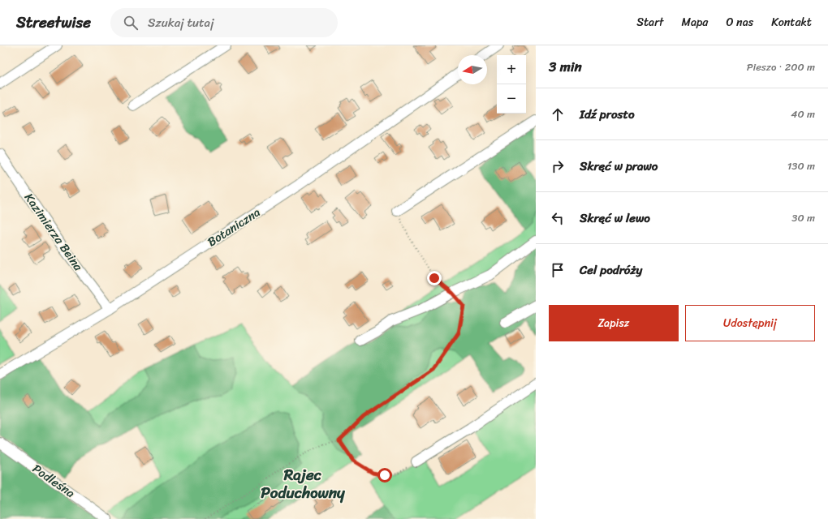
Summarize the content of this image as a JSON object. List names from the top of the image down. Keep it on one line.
{"streets":{"street":["Botaniczna","Kazimierza Beina","Podleśna"]},"crossings":[["Botaniczna","Kazimierza Beina"]],"districts":["Rajec Poduchowny"],"north":"left","page":{"header":"Streetwise","search":"Szukaj tutaj","nav":["Start","Mapa","O nas","Kontakt"],"heading":["3 min","Pieszo · 200 m"],"map_buttons":["+","−"],"list":[["Idź prosto","40 m"],["Skręć w prawo","130 m"],["Skręć w lewo","30 m"],"Cel podróży"],"buttons":["Zapisz","Udostępnij"]}}
